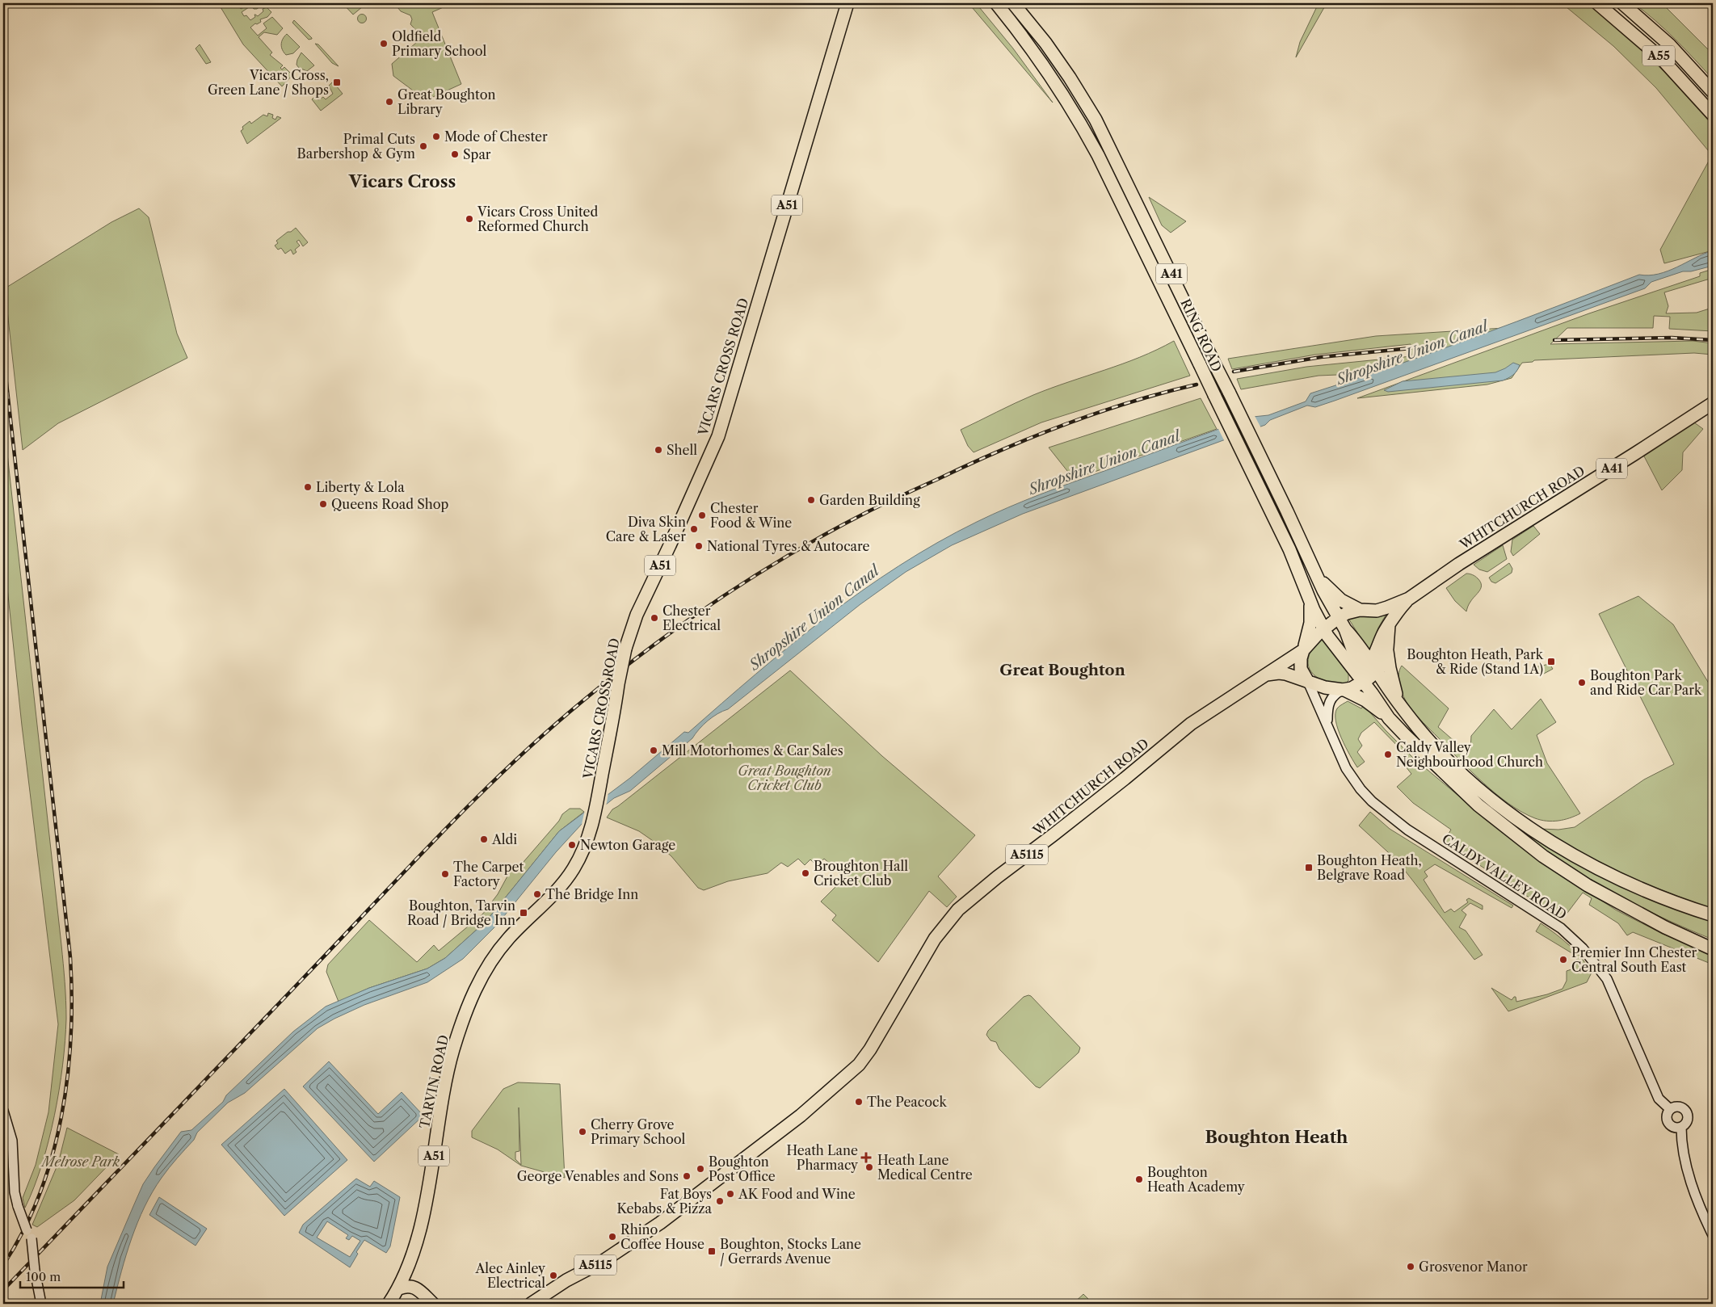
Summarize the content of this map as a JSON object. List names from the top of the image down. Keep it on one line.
{"streets":{"highway":["A55","A51","A41","RING ROAD","VICARS CROSS ROAD","WHITCHURCH ROAD","A5115","TARVIN ROAD"],"street":["CALDY VALLEY ROAD"]},"crossings":[["RING ROAD","WHITCHURCH ROAD"],["VICARS CROSS ROAD","TARVIN ROAD"],["WHITCHURCH ROAD","CALDY VALLEY ROAD"]],"districts":["Vicars Cross","Great Boughton","Boughton Heath"],"water":["Shropshire Union Canal"],"parks":["Great Boughton Cricket Club","Melrose Park"],"places":{"other":["Oldfield Primary School","Great Boughton Library","Mode of Chester","Primal Cuts Barbershop & Gym","Spar","Vicars Cross United Reformed Church","Shell","Liberty & Lola","Garden Building","Queens Road Shop","Chester Food & Wine","Diva Skin Care & Laser","National Tyres & Autocare","Chester Electrical","Boughton Park and Ride Car Park","Mill Motorhomes & Car Sales","Caldy Valley Neighbourhood Church","Aldi","Newton Garage","Broughton Hall Cricket Club","The Carpet Factory","The Bridge Inn","Premier Inn Chester Central South East","The Peacock","Cherry Grove Primary School","Heath Lane Medical Centre","Boughton Post Office","George Venables and Sons","Boughton Heath Academy","AK Food and Wine","Fat Boys Kebabs & Pizza","Rhino Coffee House","Grosvenor Manor","Alec Ainley Electrical"],"transit":["Vicars Cross, Green Lane / Shops","Boughton Heath, Park & Ride (Stand 1A)","Boughton Heath, Belgrave Road","Boughton, Tarvin Road / Bridge Inn","Boughton, Stocks Lane / Gerrards Avenue"],"health":["Heath Lane Pharmacy"]},"scale_bar":"100 m"}
